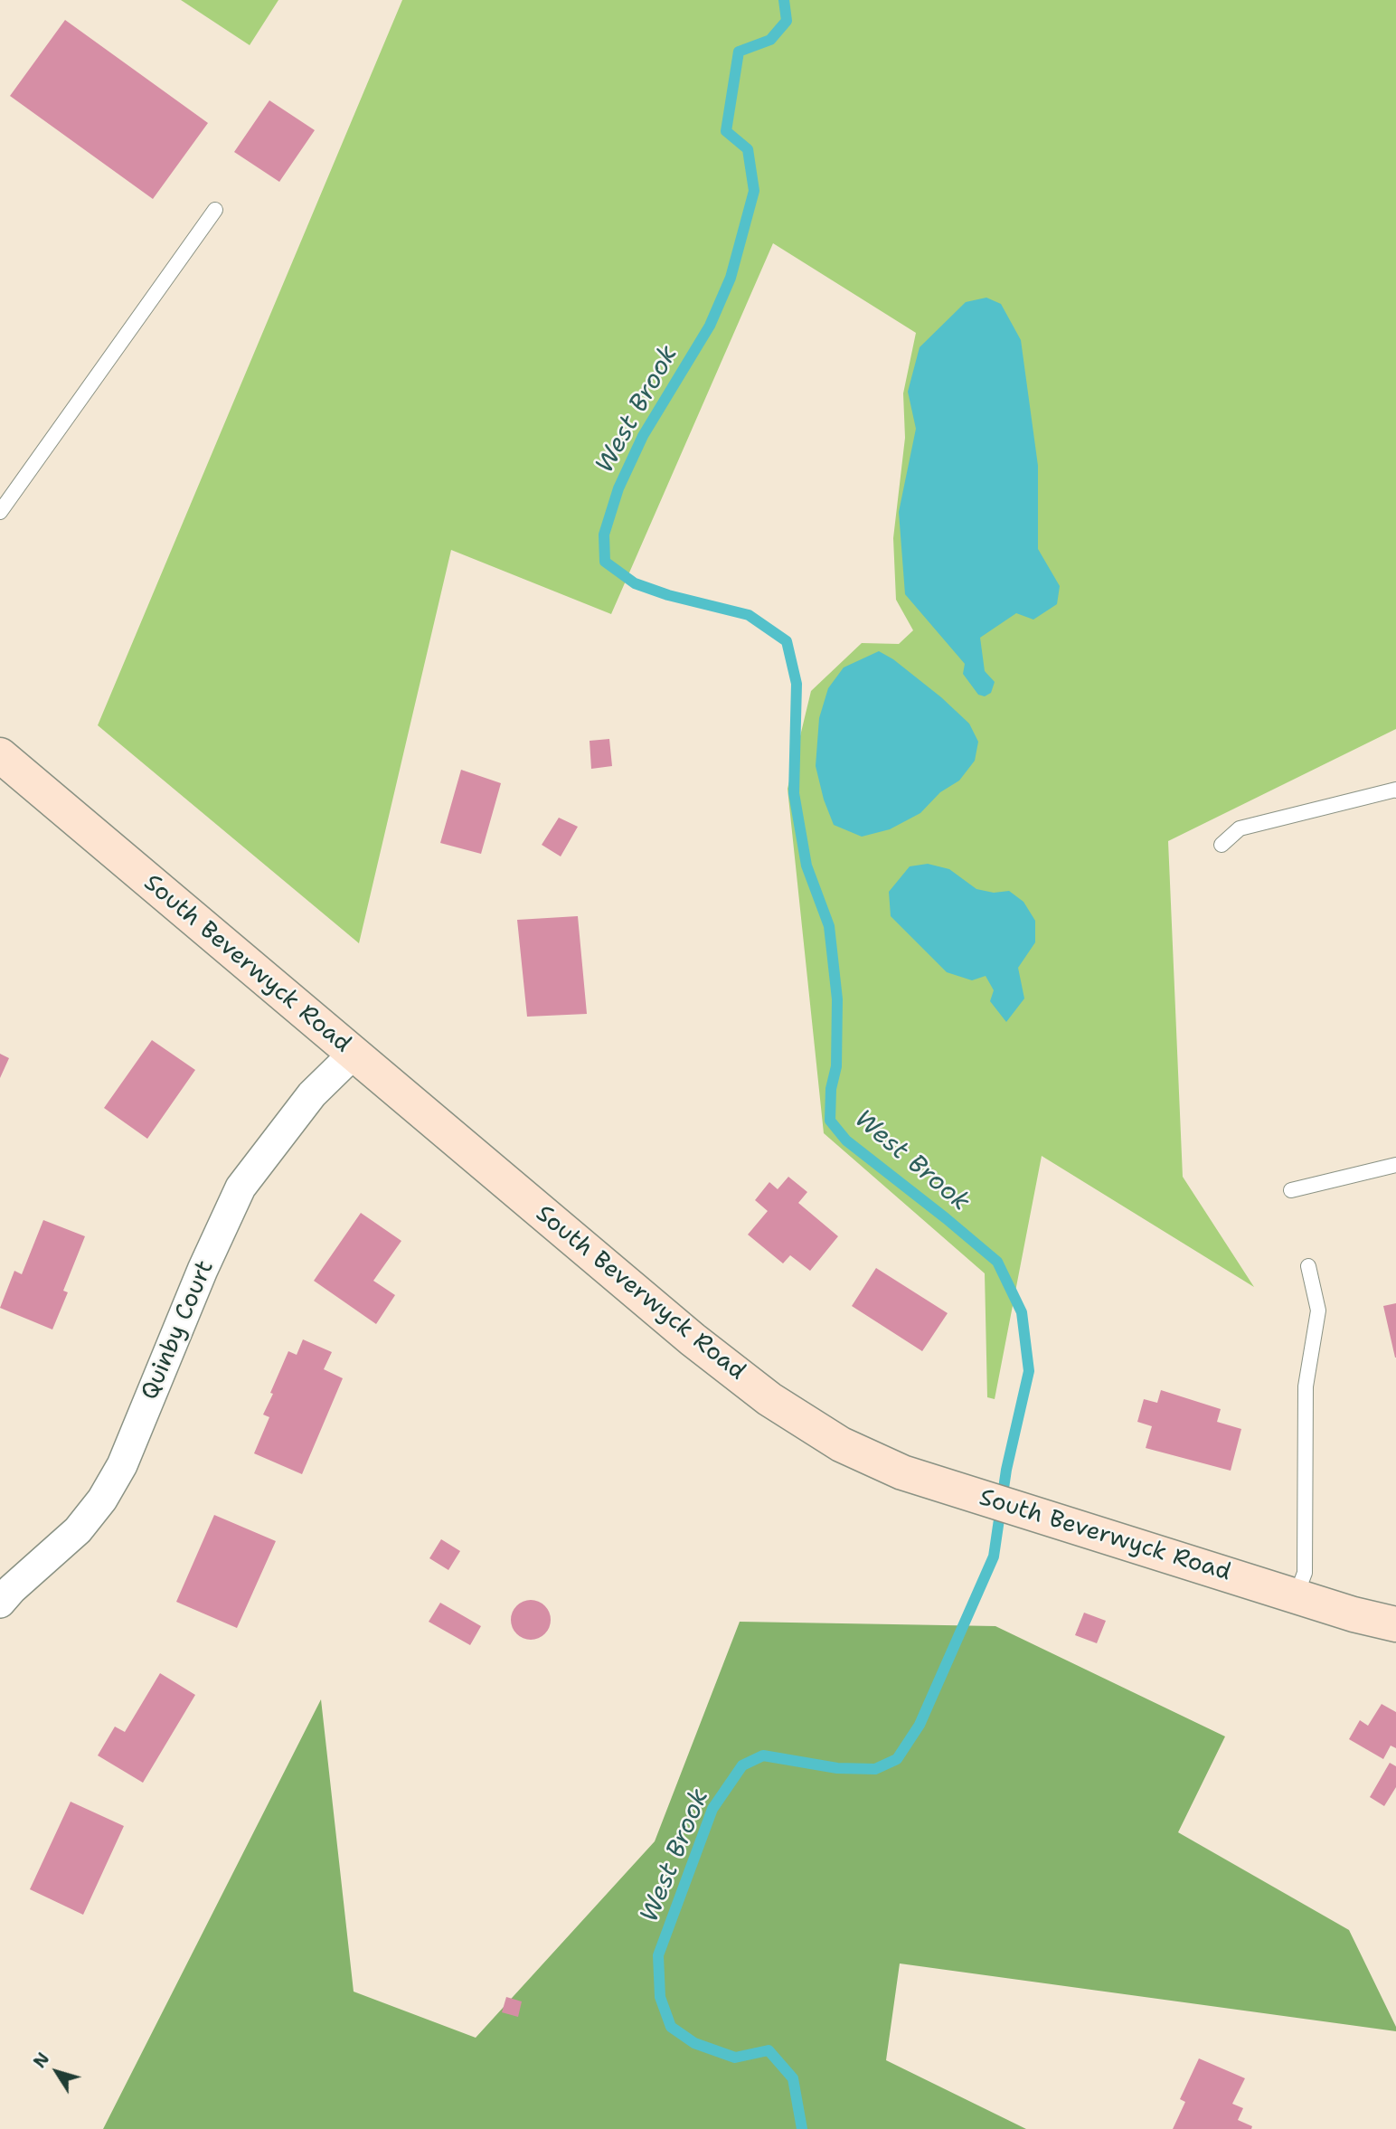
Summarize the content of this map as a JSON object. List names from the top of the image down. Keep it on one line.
{"streets":{"main road":["South Beverwyck Road"],"street":["Quinby Court"]},"crossings":[["South Beverwyck Road","Quinby Court"]],"water":["West Brook"],"north":"top left"}
